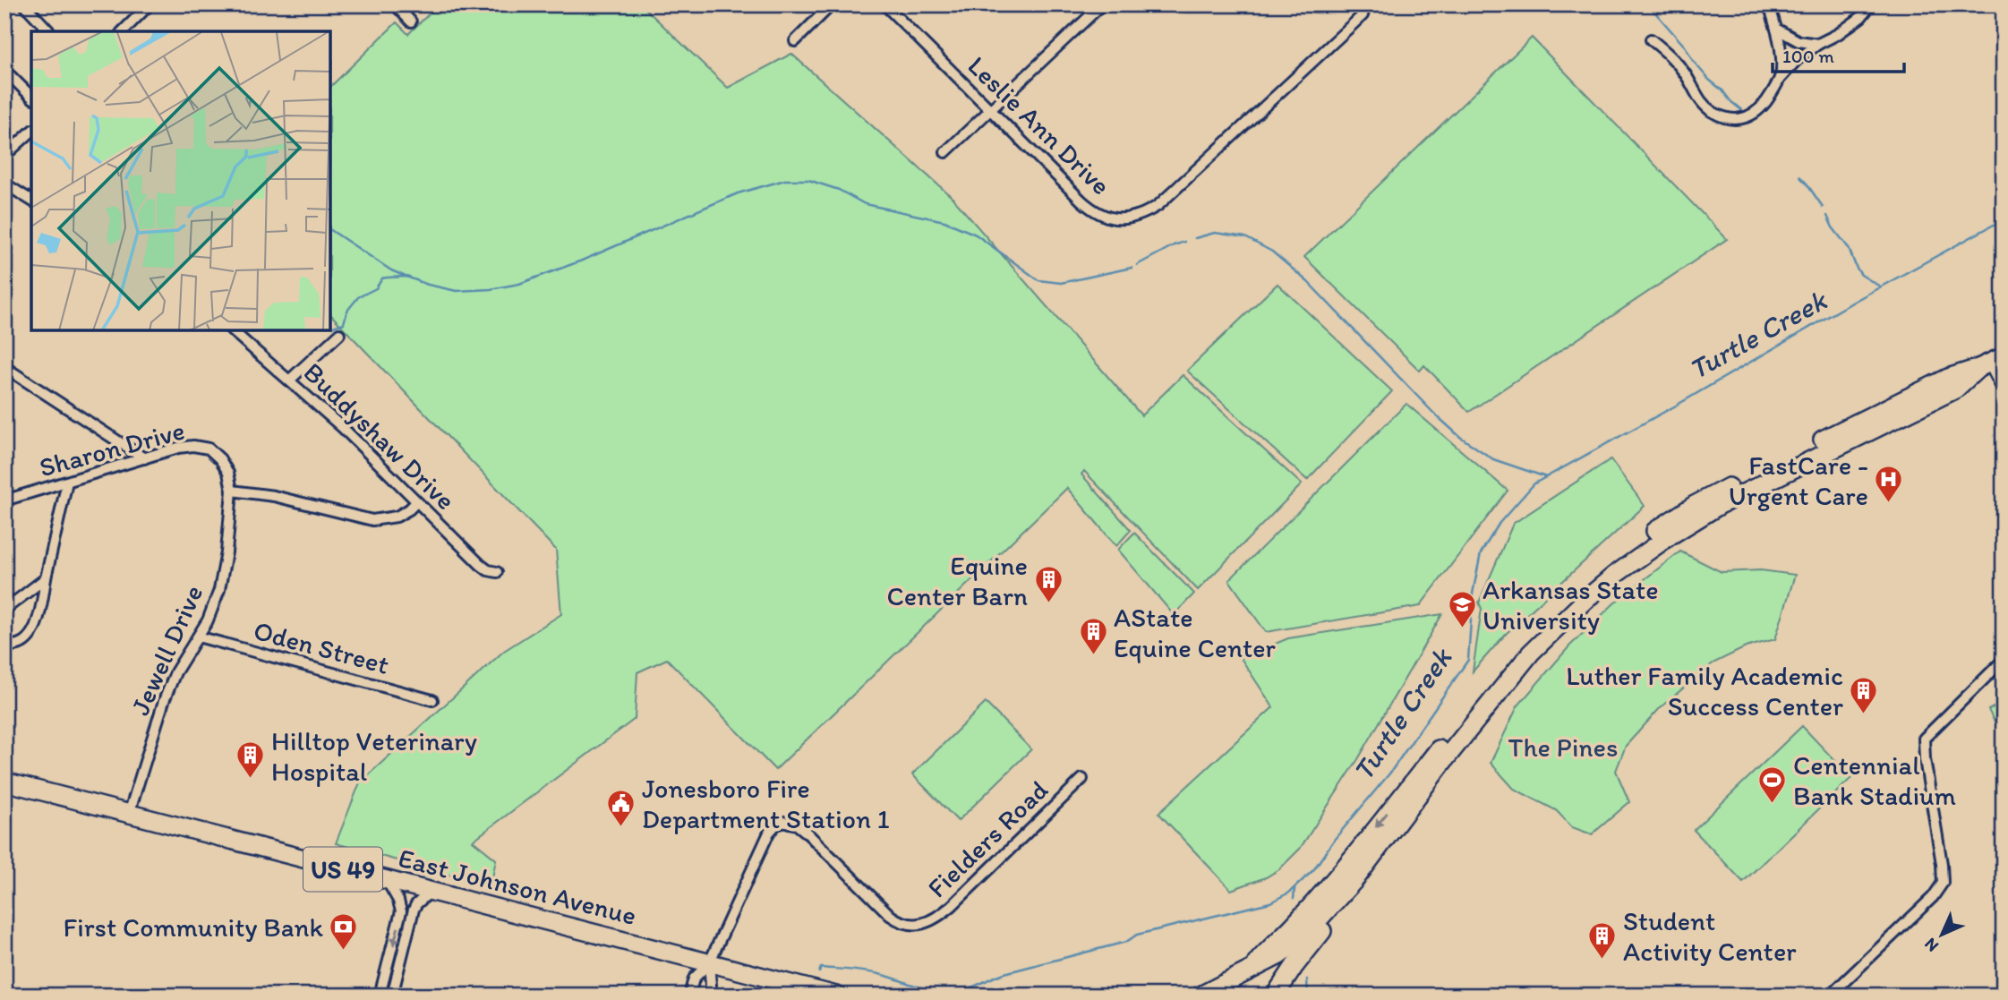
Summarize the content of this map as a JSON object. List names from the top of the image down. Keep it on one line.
{"streets":{"highway":["US 49","East Johnson Avenue"],"street":["Leslie Ann Drive","Buddyshaw Drive","Sharon Drive","Oden Street","Jewell Drive","Fielders Road"]},"crossings":[["Sharon Drive","Jewell Drive"],["Oden Street","Jewell Drive"],["Jewell Drive","East Johnson Avenue"],["Fielders Road","East Johnson Avenue"]],"water":["Turtle Creek"],"parks":["The Pines"],"places":{"hospital":["FastCare - Urgent Care"],"building":["Equine Center Barn","AState Equine Center","Luther Family Academic Success Center","Hilltop Veterinary Hospital","Student Activity Center"],"school or university":["Arkansas State University"],"sports":["Centennial Bank Stadium"],"public building":["Jonesboro Fire Department Station 1"],"bank":["First Community Bank"]},"scale_bar":"100 m","north":"bottom left"}
